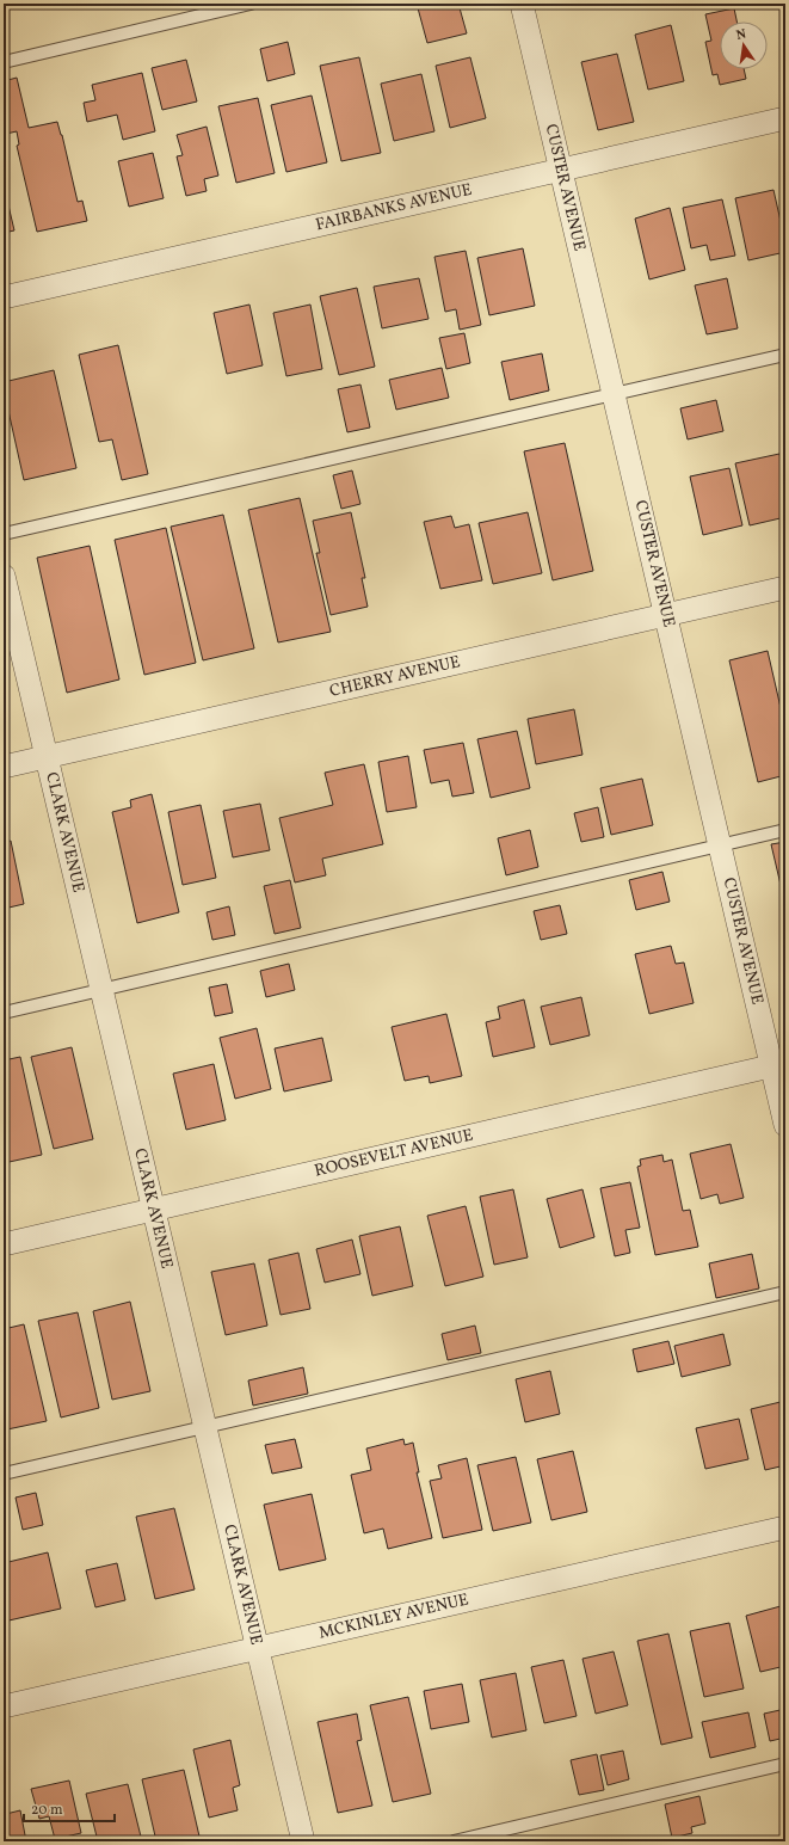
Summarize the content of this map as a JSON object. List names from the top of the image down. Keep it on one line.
{"streets":{"street":["CUSTER AVENUE","FAIRBANKS AVENUE","CHERRY AVENUE","CLARK AVENUE","ROOSEVELT AVENUE","MCKINLEY AVENUE"]},"crossings":[["CUSTER AVENUE","FAIRBANKS AVENUE"],["CUSTER AVENUE","CHERRY AVENUE"],["CUSTER AVENUE","ROOSEVELT AVENUE"],["CHERRY AVENUE","CLARK AVENUE"],["CLARK AVENUE","ROOSEVELT AVENUE"],["CLARK AVENUE","MCKINLEY AVENUE"]],"scale_bar":"20 m","north":"top"}
